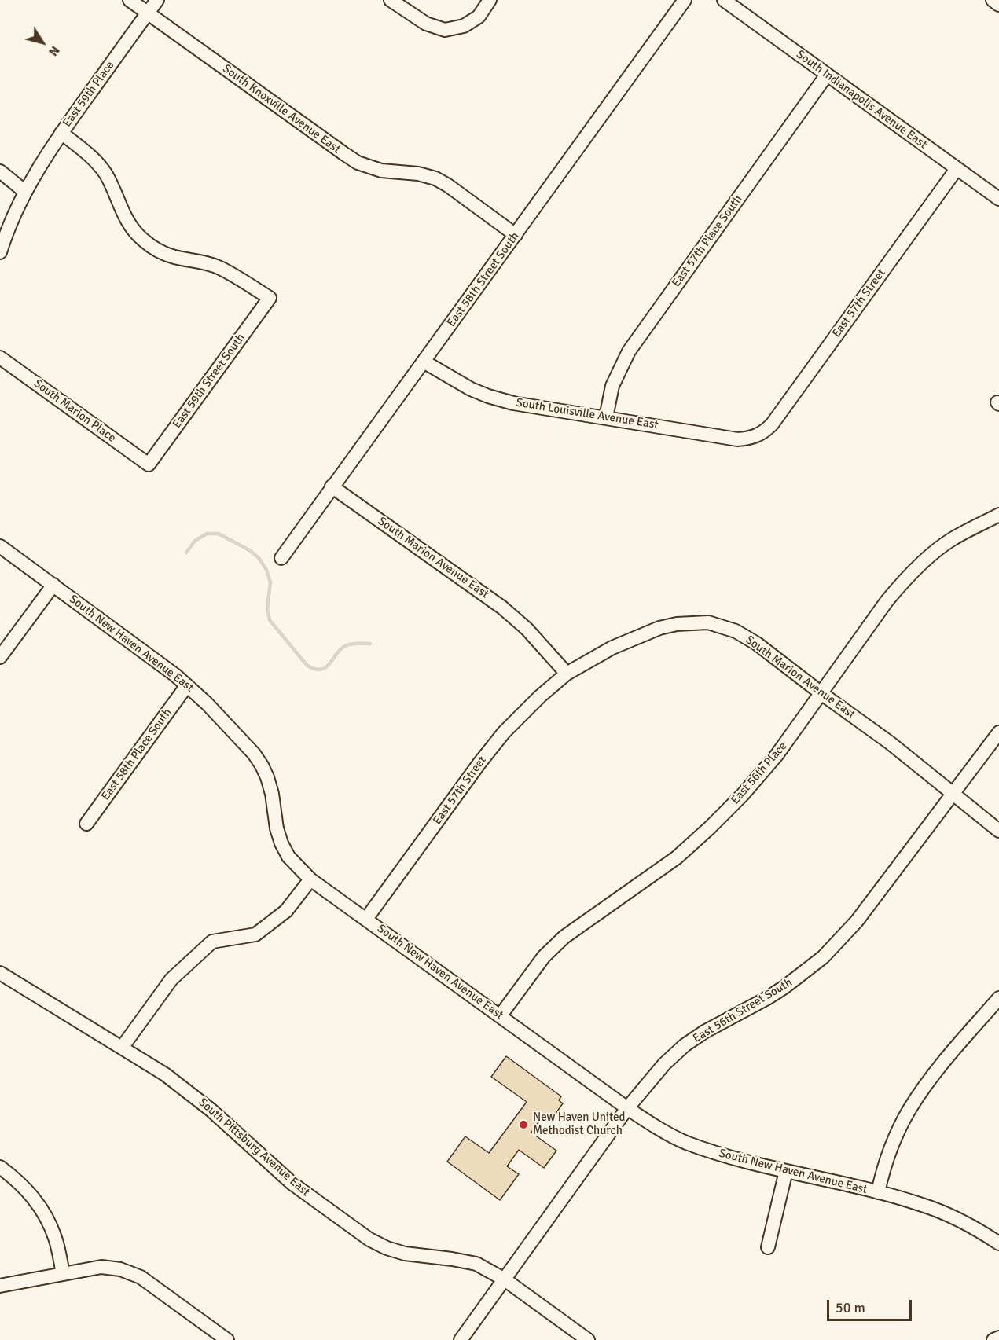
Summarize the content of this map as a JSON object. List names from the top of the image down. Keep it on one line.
{"streets":{"street":["East 59th Place","South Indianapolis Avenue East","South Knoxville Avenue East","East 57th Place South","East 58th Street South","East 57th Street","East 59th Street South","South Marion Place","South Louisville Avenue East","South Marion Avenue East","South New Haven Avenue East","East 58th Place South","East 56th Place","East 56th Street South","South Pittsburg Avenue East"]},"crossings":[["East 59th Place","South Knoxville Avenue East"],["East 59th Place","East 59th Street South"],["South Indianapolis Avenue East","East 57th Place South"],["South Indianapolis Avenue East","East 57th Street"],["South Knoxville Avenue East","East 58th Street South"],["East 57th Place South","South Louisville Avenue East"],["East 58th Street South","South Louisville Avenue East"],["East 58th Street South","South Marion Avenue East"],["East 57th Street","South Louisville Avenue East"],["East 57th Street","South Marion Avenue East"],["East 57th Street","South New Haven Avenue East"],["East 59th Street South","South Marion Place"],["South Marion Avenue East","East 56th Place"],["South Marion Avenue East","East 56th Street South"],["South New Haven Avenue East","East 58th Place South"],["South New Haven Avenue East","East 56th Place"],["South New Haven Avenue East","East 56th Street South"],["East 56th Street South","South Pittsburg Avenue East"]],"places":["New Haven United Methodist Church"],"scale_bar":"50 m","north":"bottom right"}
